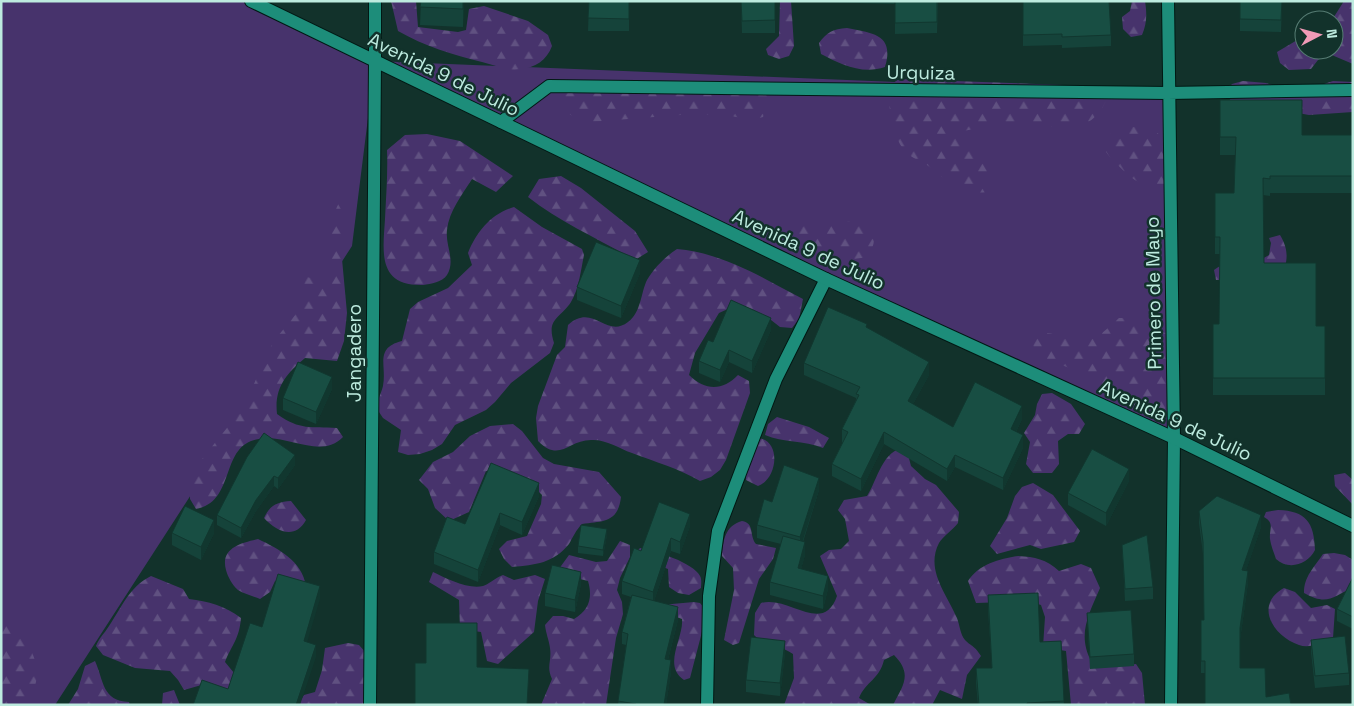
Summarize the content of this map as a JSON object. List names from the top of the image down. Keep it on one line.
{"streets":{"street":["Urquiza","Avenida 9 de Julio","Primero de Mayo","Jangadero"]},"crossings":[["Urquiza","Avenida 9 de Julio"],["Urquiza","Primero de Mayo"],["Avenida 9 de Julio","Primero de Mayo"],["Avenida 9 de Julio","Jangadero"]],"north":"right"}
